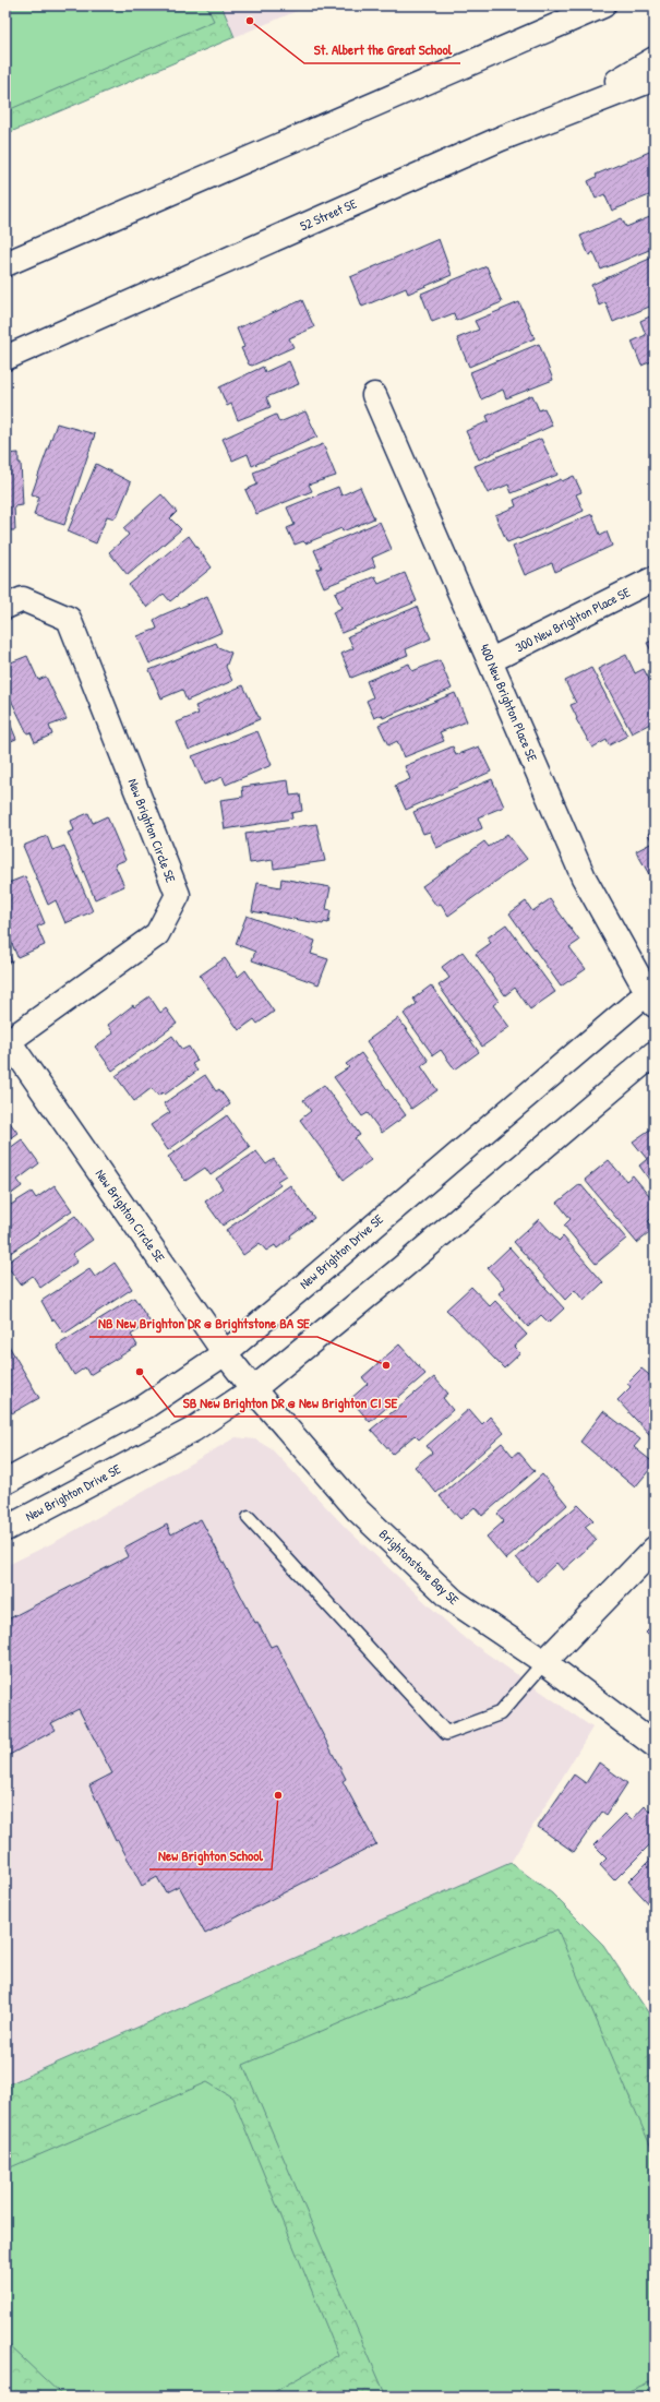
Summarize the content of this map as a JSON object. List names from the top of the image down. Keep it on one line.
{"streets":{"street":["52 Street SE","300 New Brighton Place SE","400 New Brighton Place SE","New Brighton Circle SE","New Brighton Drive SE","Brightonstone Bay SE"]},"crossings":[["300 New Brighton Place SE","400 New Brighton Place SE"],["400 New Brighton Place SE","New Brighton Drive SE"],["New Brighton Circle SE","New Brighton Drive SE"],["New Brighton Circle SE","Brightonstone Bay SE"],["New Brighton Drive SE","Brightonstone Bay SE"]],"places":["St. Albert the Great School","NB New Brighton DR @ Brightstone BA SE","SB New Brighton DR @ New Brighton CI SE","New Brighton School"]}
